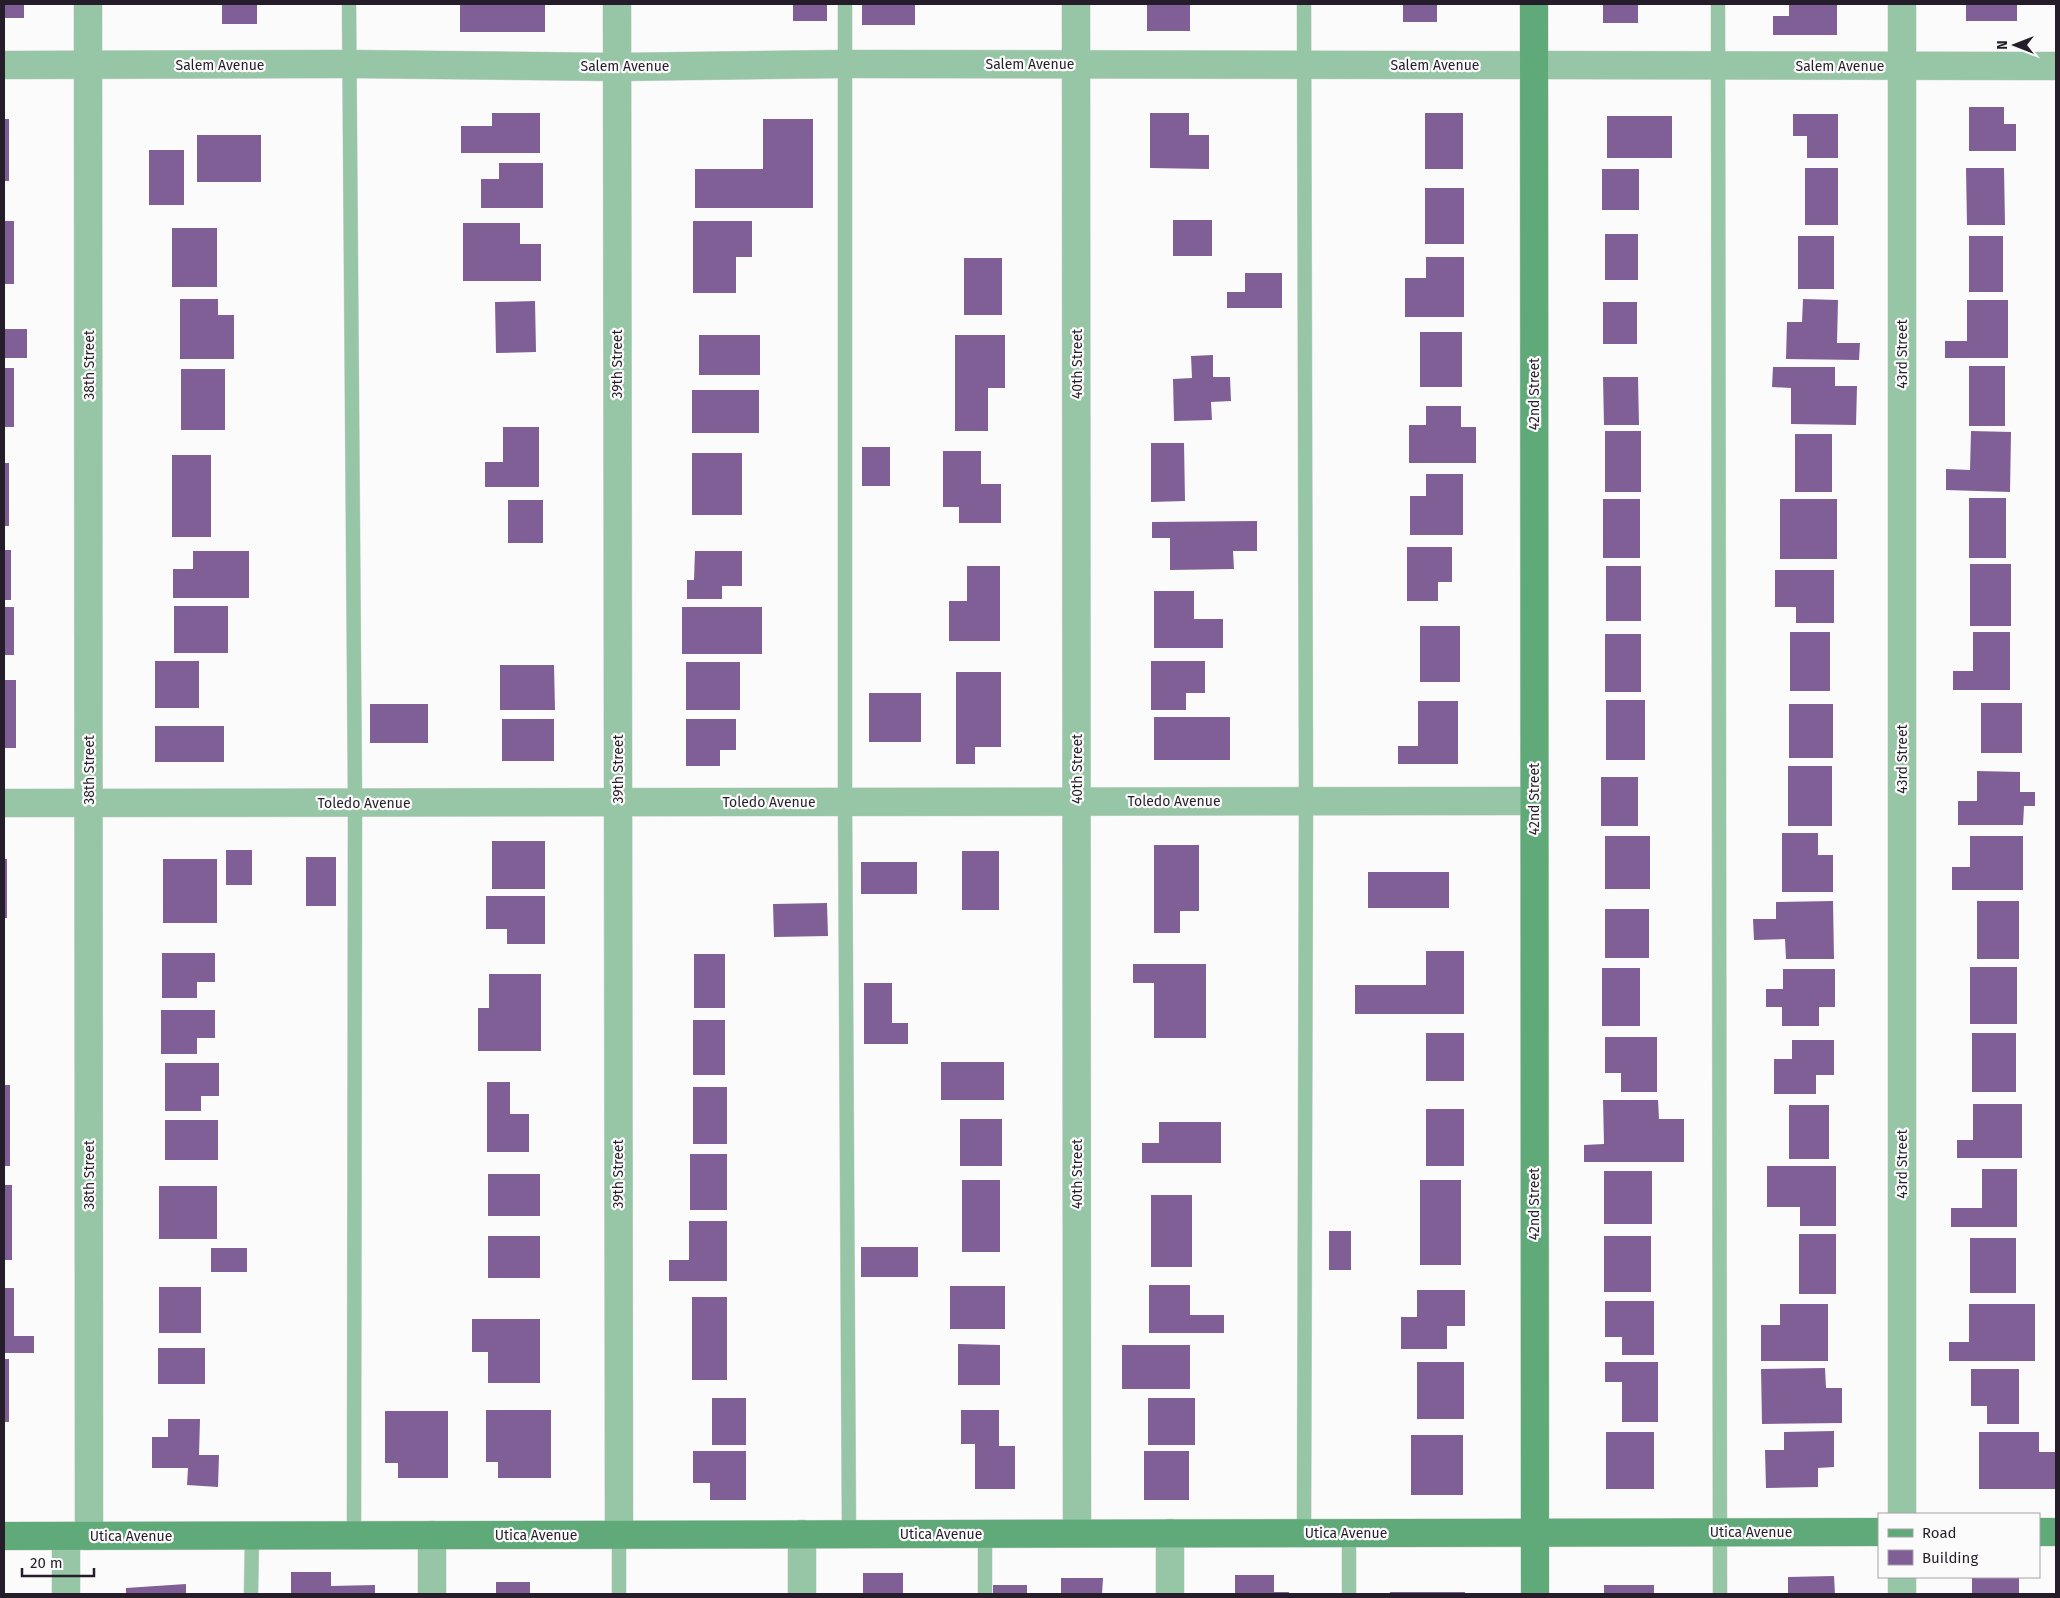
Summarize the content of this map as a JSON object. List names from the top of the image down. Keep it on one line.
{"streets":{"street":["Salem Avenue","43rd Street","39th Street","40th Street","38th Street","42nd Street","Toledo Avenue","Utica Avenue"]},"crossings":[["Salem Avenue","43rd Street"],["Salem Avenue","39th Street"],["Salem Avenue","40th Street"],["Salem Avenue","38th Street"],["Salem Avenue","42nd Street"],["39th Street","Toledo Avenue"],["39th Street","Utica Avenue"],["40th Street","Toledo Avenue"],["40th Street","Utica Avenue"],["38th Street","Toledo Avenue"],["38th Street","Utica Avenue"],["42nd Street","Toledo Avenue"],["42nd Street","Utica Avenue"]],"legend":["Road","Building"],"scale_bar":"20 m","north":"left"}
